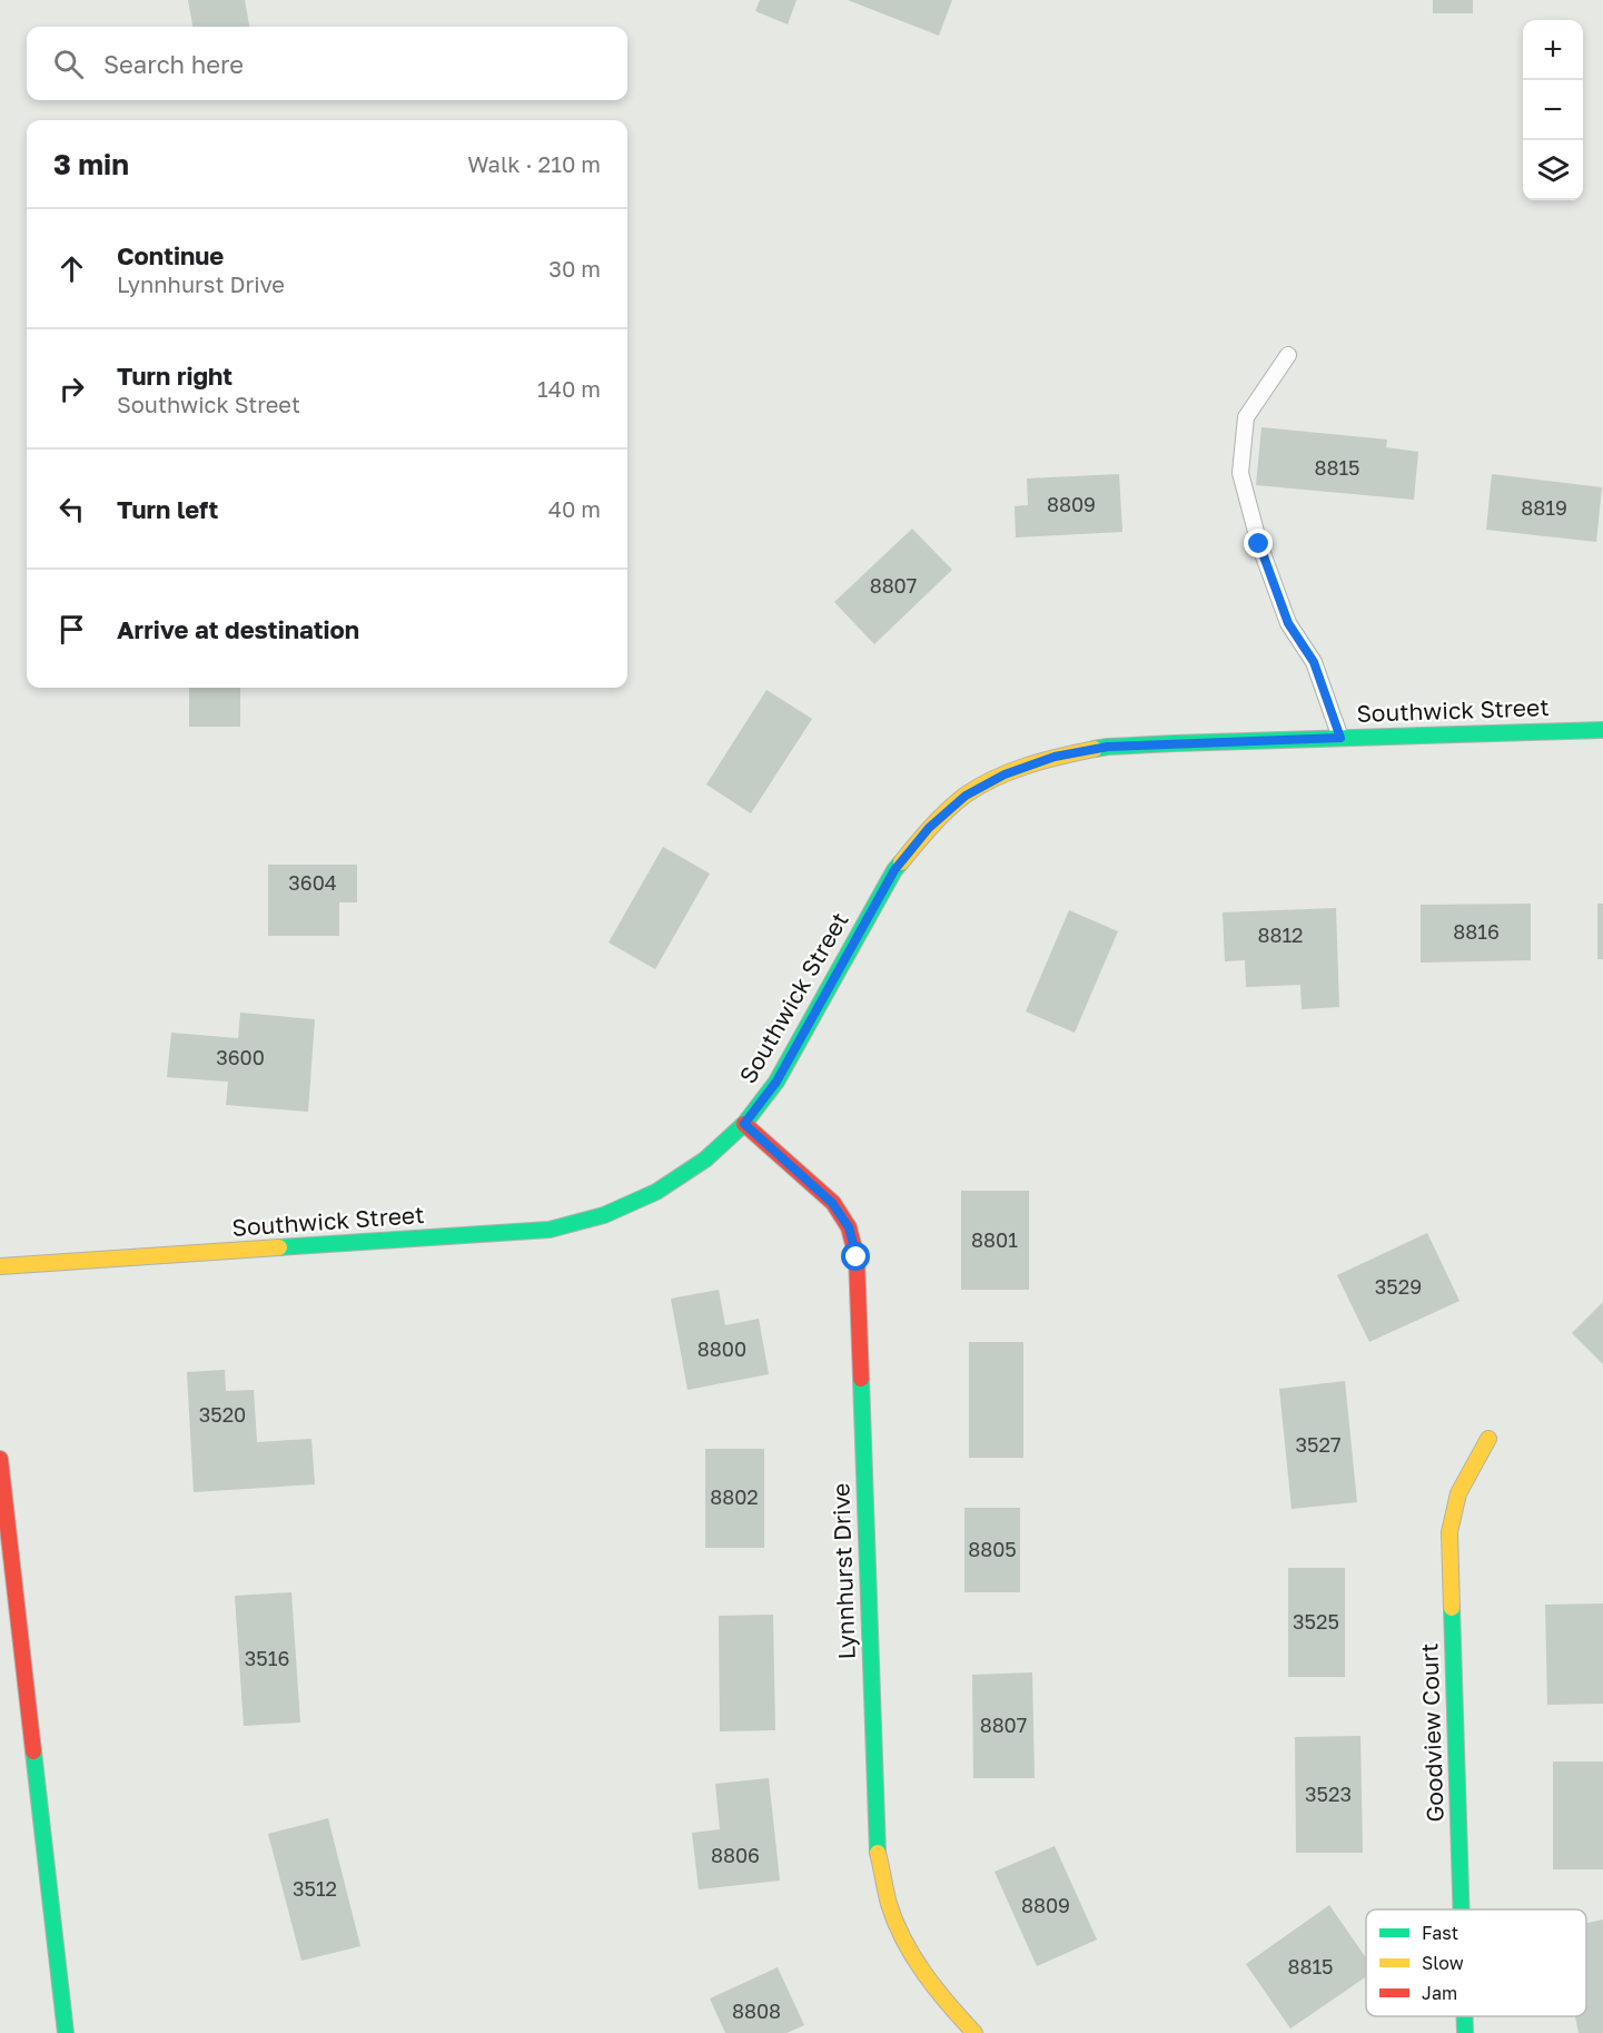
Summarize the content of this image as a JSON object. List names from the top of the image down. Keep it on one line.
{"streets":{"street":["Southwick Street","Lynnhurst Drive","Goodview Court"]},"crossings":[["Southwick Street","Lynnhurst Drive"]],"house_numbers":["8815","8809","8819","8807","3604","8816","8812","3600","8801","3529","8800","3520","3527","8802","8805","3525","3516","8807","3523","8806","3512","8809","8815","8808"],"legend":["Fast","Slow","Jam"],"page":{"map_buttons":["+","−"],"search":"Search here","heading":["3 min","Walk · 210 m"],"list":[["Continue","Lynnhurst Drive","30 m"],["Turn right","Southwick Street","140 m"],["Turn left","40 m"],"Arrive at destination"]}}
